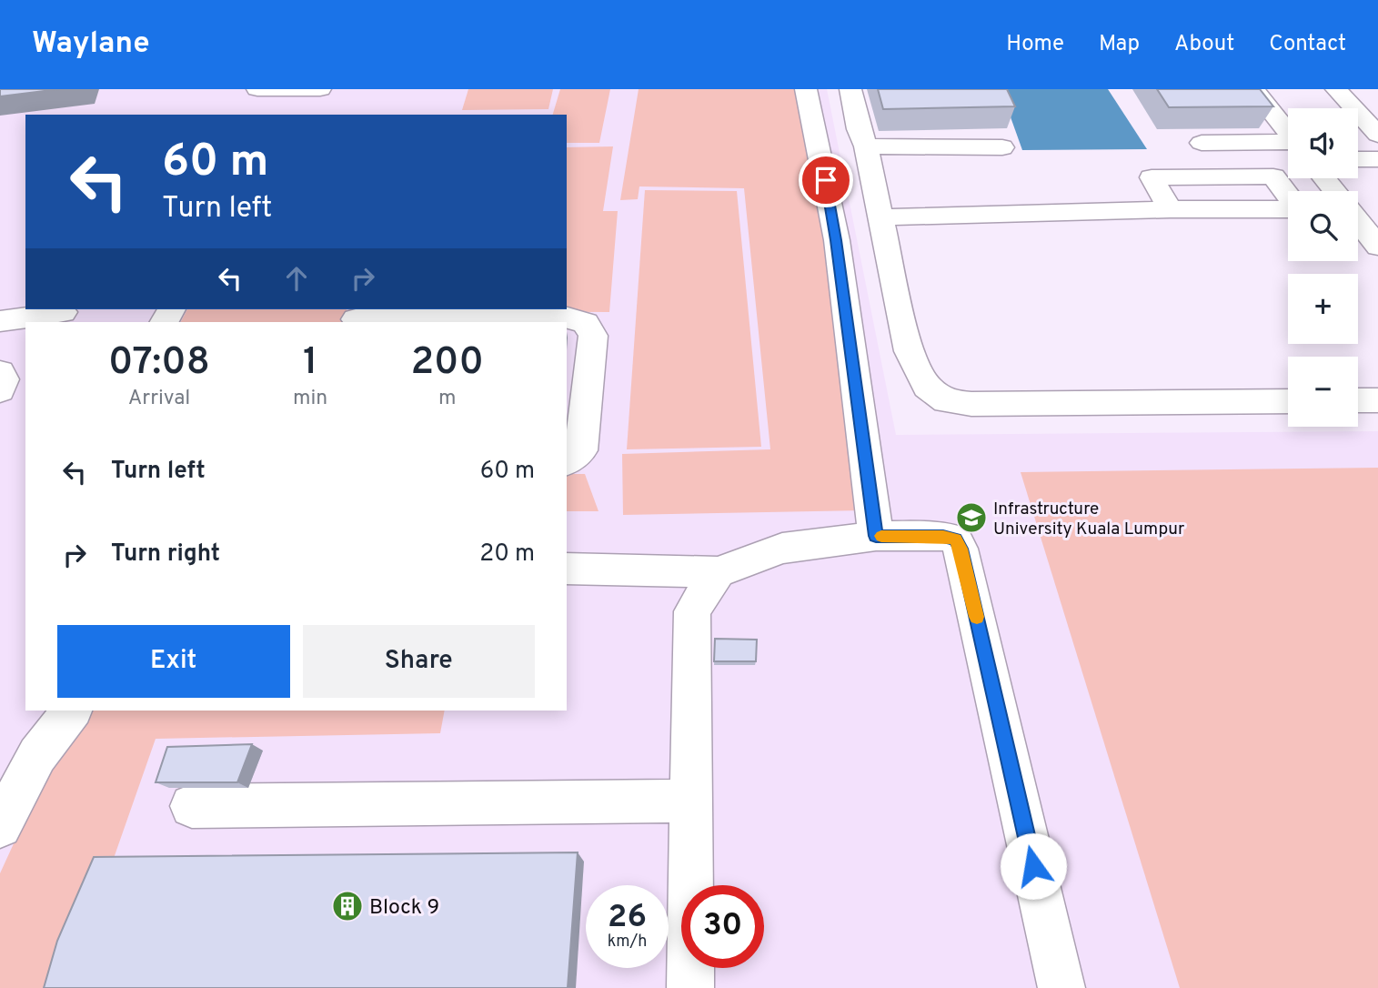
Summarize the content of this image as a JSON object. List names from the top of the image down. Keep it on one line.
{"places":{"school or university":["Infrastructure University Kuala Lumpur"],"building":["Block 9"]},"page":{"header":"Waylane","nav":["Home","Map","About","Contact"],"map_buttons":["+","−"],"turn":["60 m","Turn left"],"eta":["07:08","Arrival","1","min","200","m"],"list":[{"name":"Turn left","value":"60 m"},{"name":"Turn right","value":"20 m"}],"buttons":["Exit","Share"],"speed":"26 km/h","limit":"30"}}
